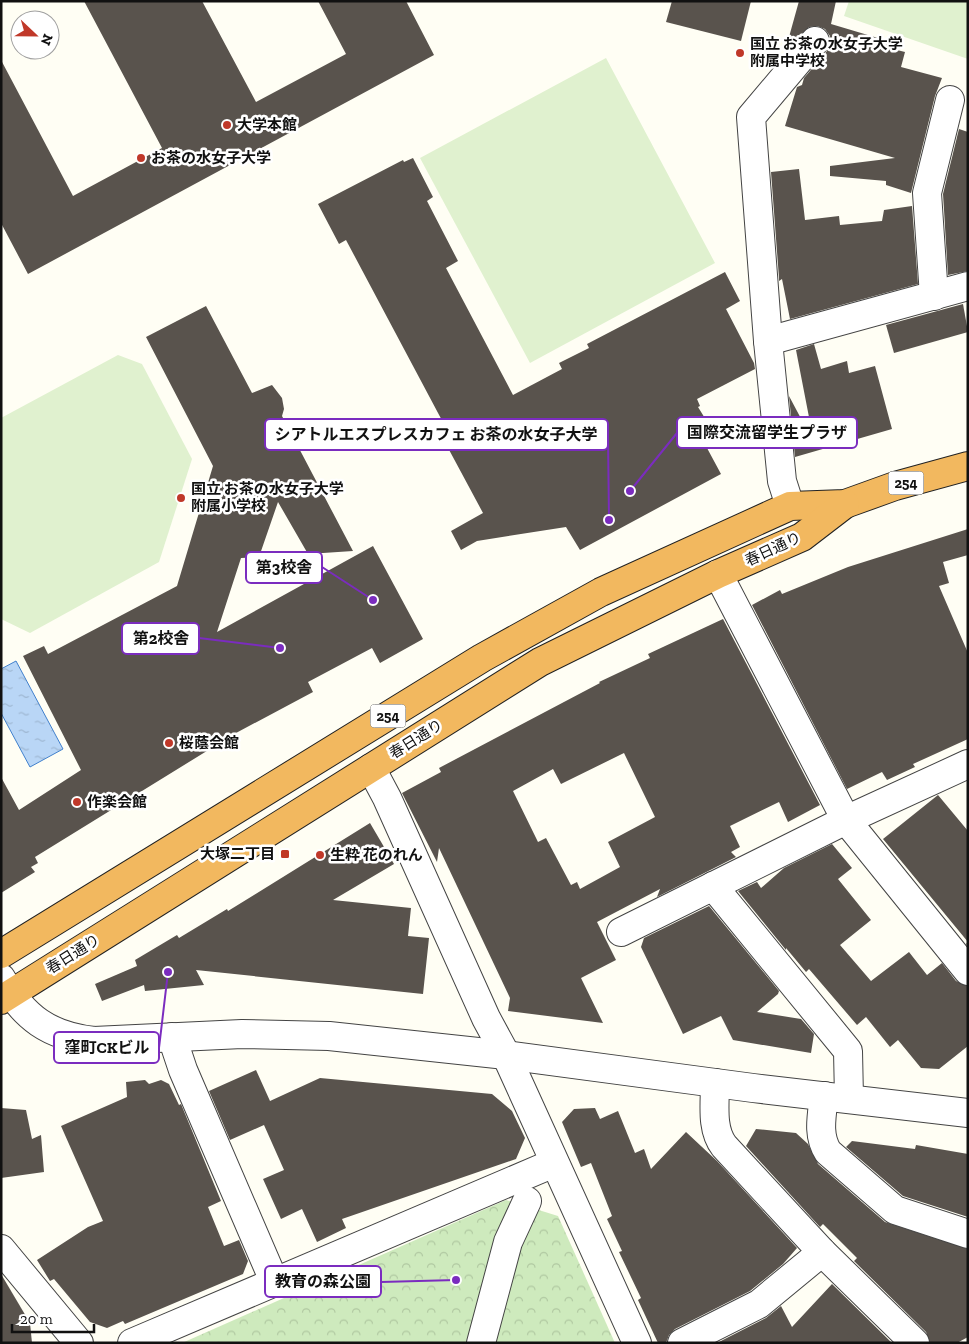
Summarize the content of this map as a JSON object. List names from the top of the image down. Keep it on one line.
{"streets":{"highway":["254","春日通り"]},"places":{"other":["国立 お茶の水女子大学 附属中学校","大学本館","お茶の水女子大学","国際交流留学生プラザ","国立 お茶の水女子大学 附属小学校","シアトルエスプレスカフェ お茶の水女子大学","第3校舎","第2校舎","桜蔭会館","作楽会館","生粋 花のれん","窪町CKビル","教育の森公園"],"transit":["大塚二丁目"]},"scale_bar":"20 m","north":"right"}
